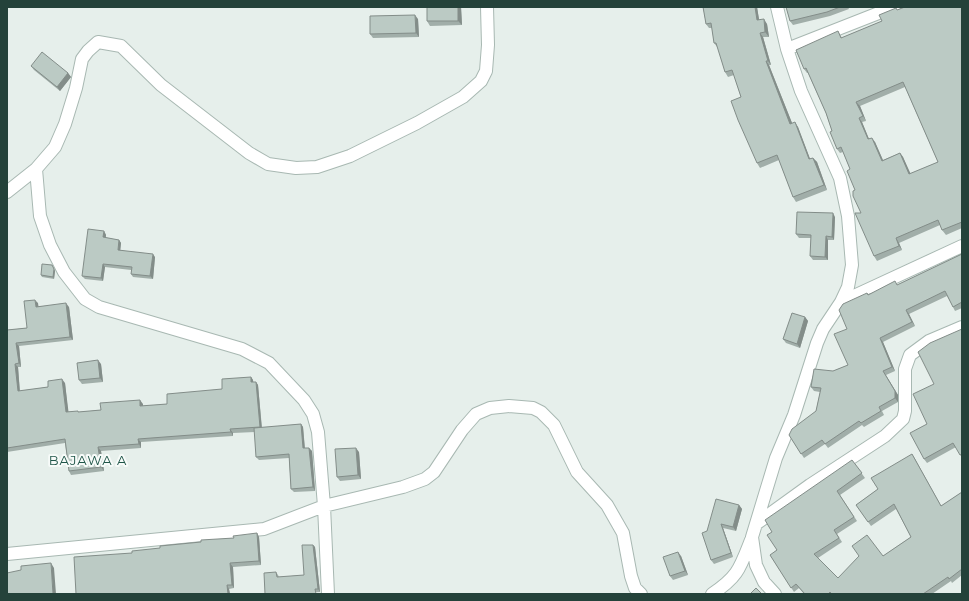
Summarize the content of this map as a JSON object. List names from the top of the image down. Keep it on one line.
{"districts":["BAJAWA A"]}
